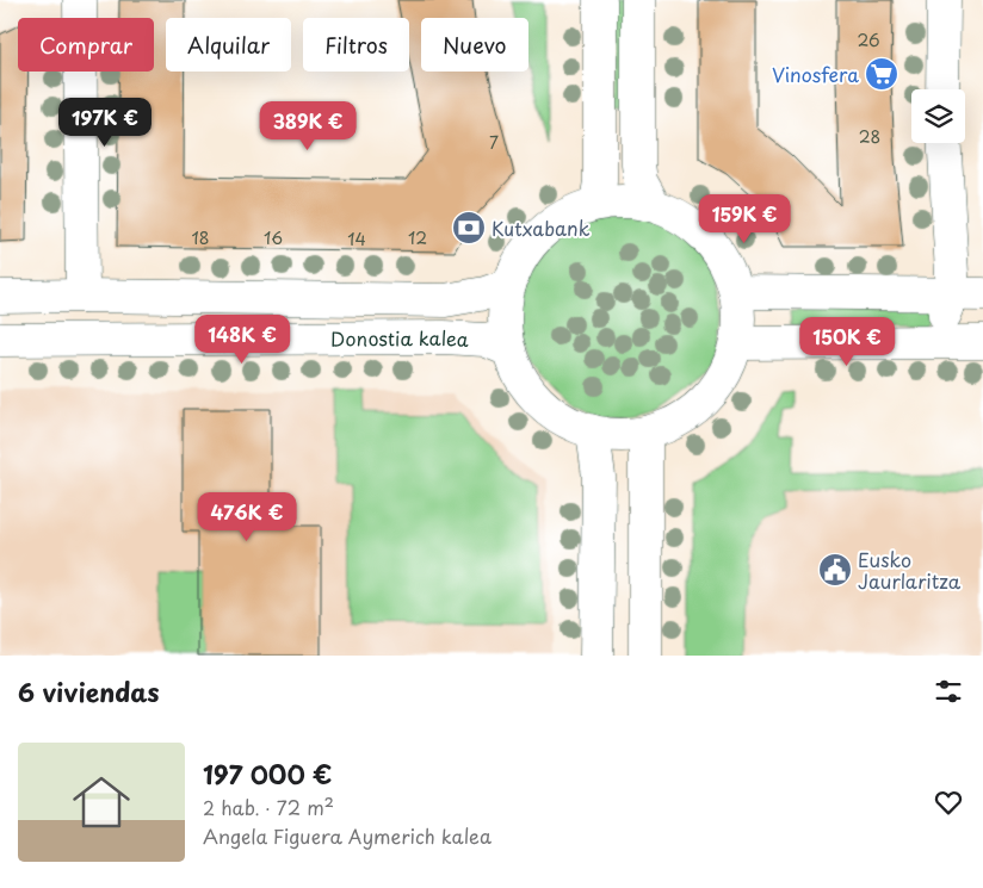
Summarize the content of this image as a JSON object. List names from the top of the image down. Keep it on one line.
{"streets":{"street":["Donostia kalea"]},"places":{"supermarket":["Vinosfera"],"bank":["Kutxabank"],"public building":["Eusko Jaurlaritza"]},"house_numbers":["26","28","7","18","16","12","14"],"page":{"chip":["Comprar","Alquilar","Filtros","Nuevo"],"price":["197K €","389K €","159K €","148K €","150K €","476K €"],"heading":"6 viviendas","list":[{"name":"197 000 €","note":"2 hab. · 72 m² · Angela Figuera Aymerich kalea"}]}}
